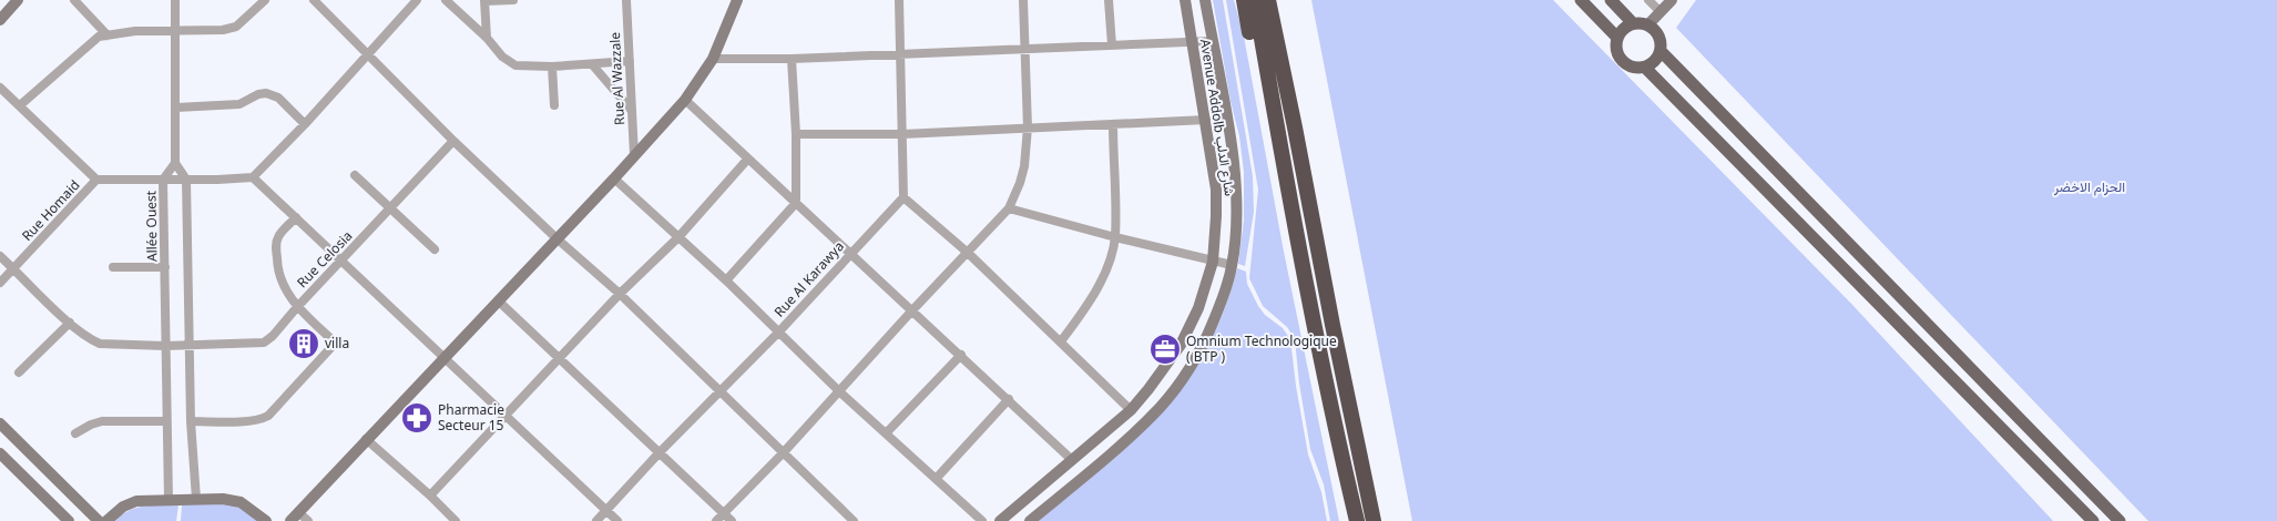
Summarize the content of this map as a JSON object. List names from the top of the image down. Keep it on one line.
{"streets":{"street":["Rue Al Wazzale","Avenue Addolb شارع الدلب","Rue Homaid","Allée Ouest","Rue Celosia","Rue Al Karawya"]},"crossings":[["Rue Homaid","Rue Celosia"],["Allée Ouest","Rue Celosia"]],"parks":["الحزام الاخضر"],"places":{"building":["villa"],"office":["Omnium Technologique ( BTP )"],"pharmacy":["Pharmacie Secteur 15"]}}
